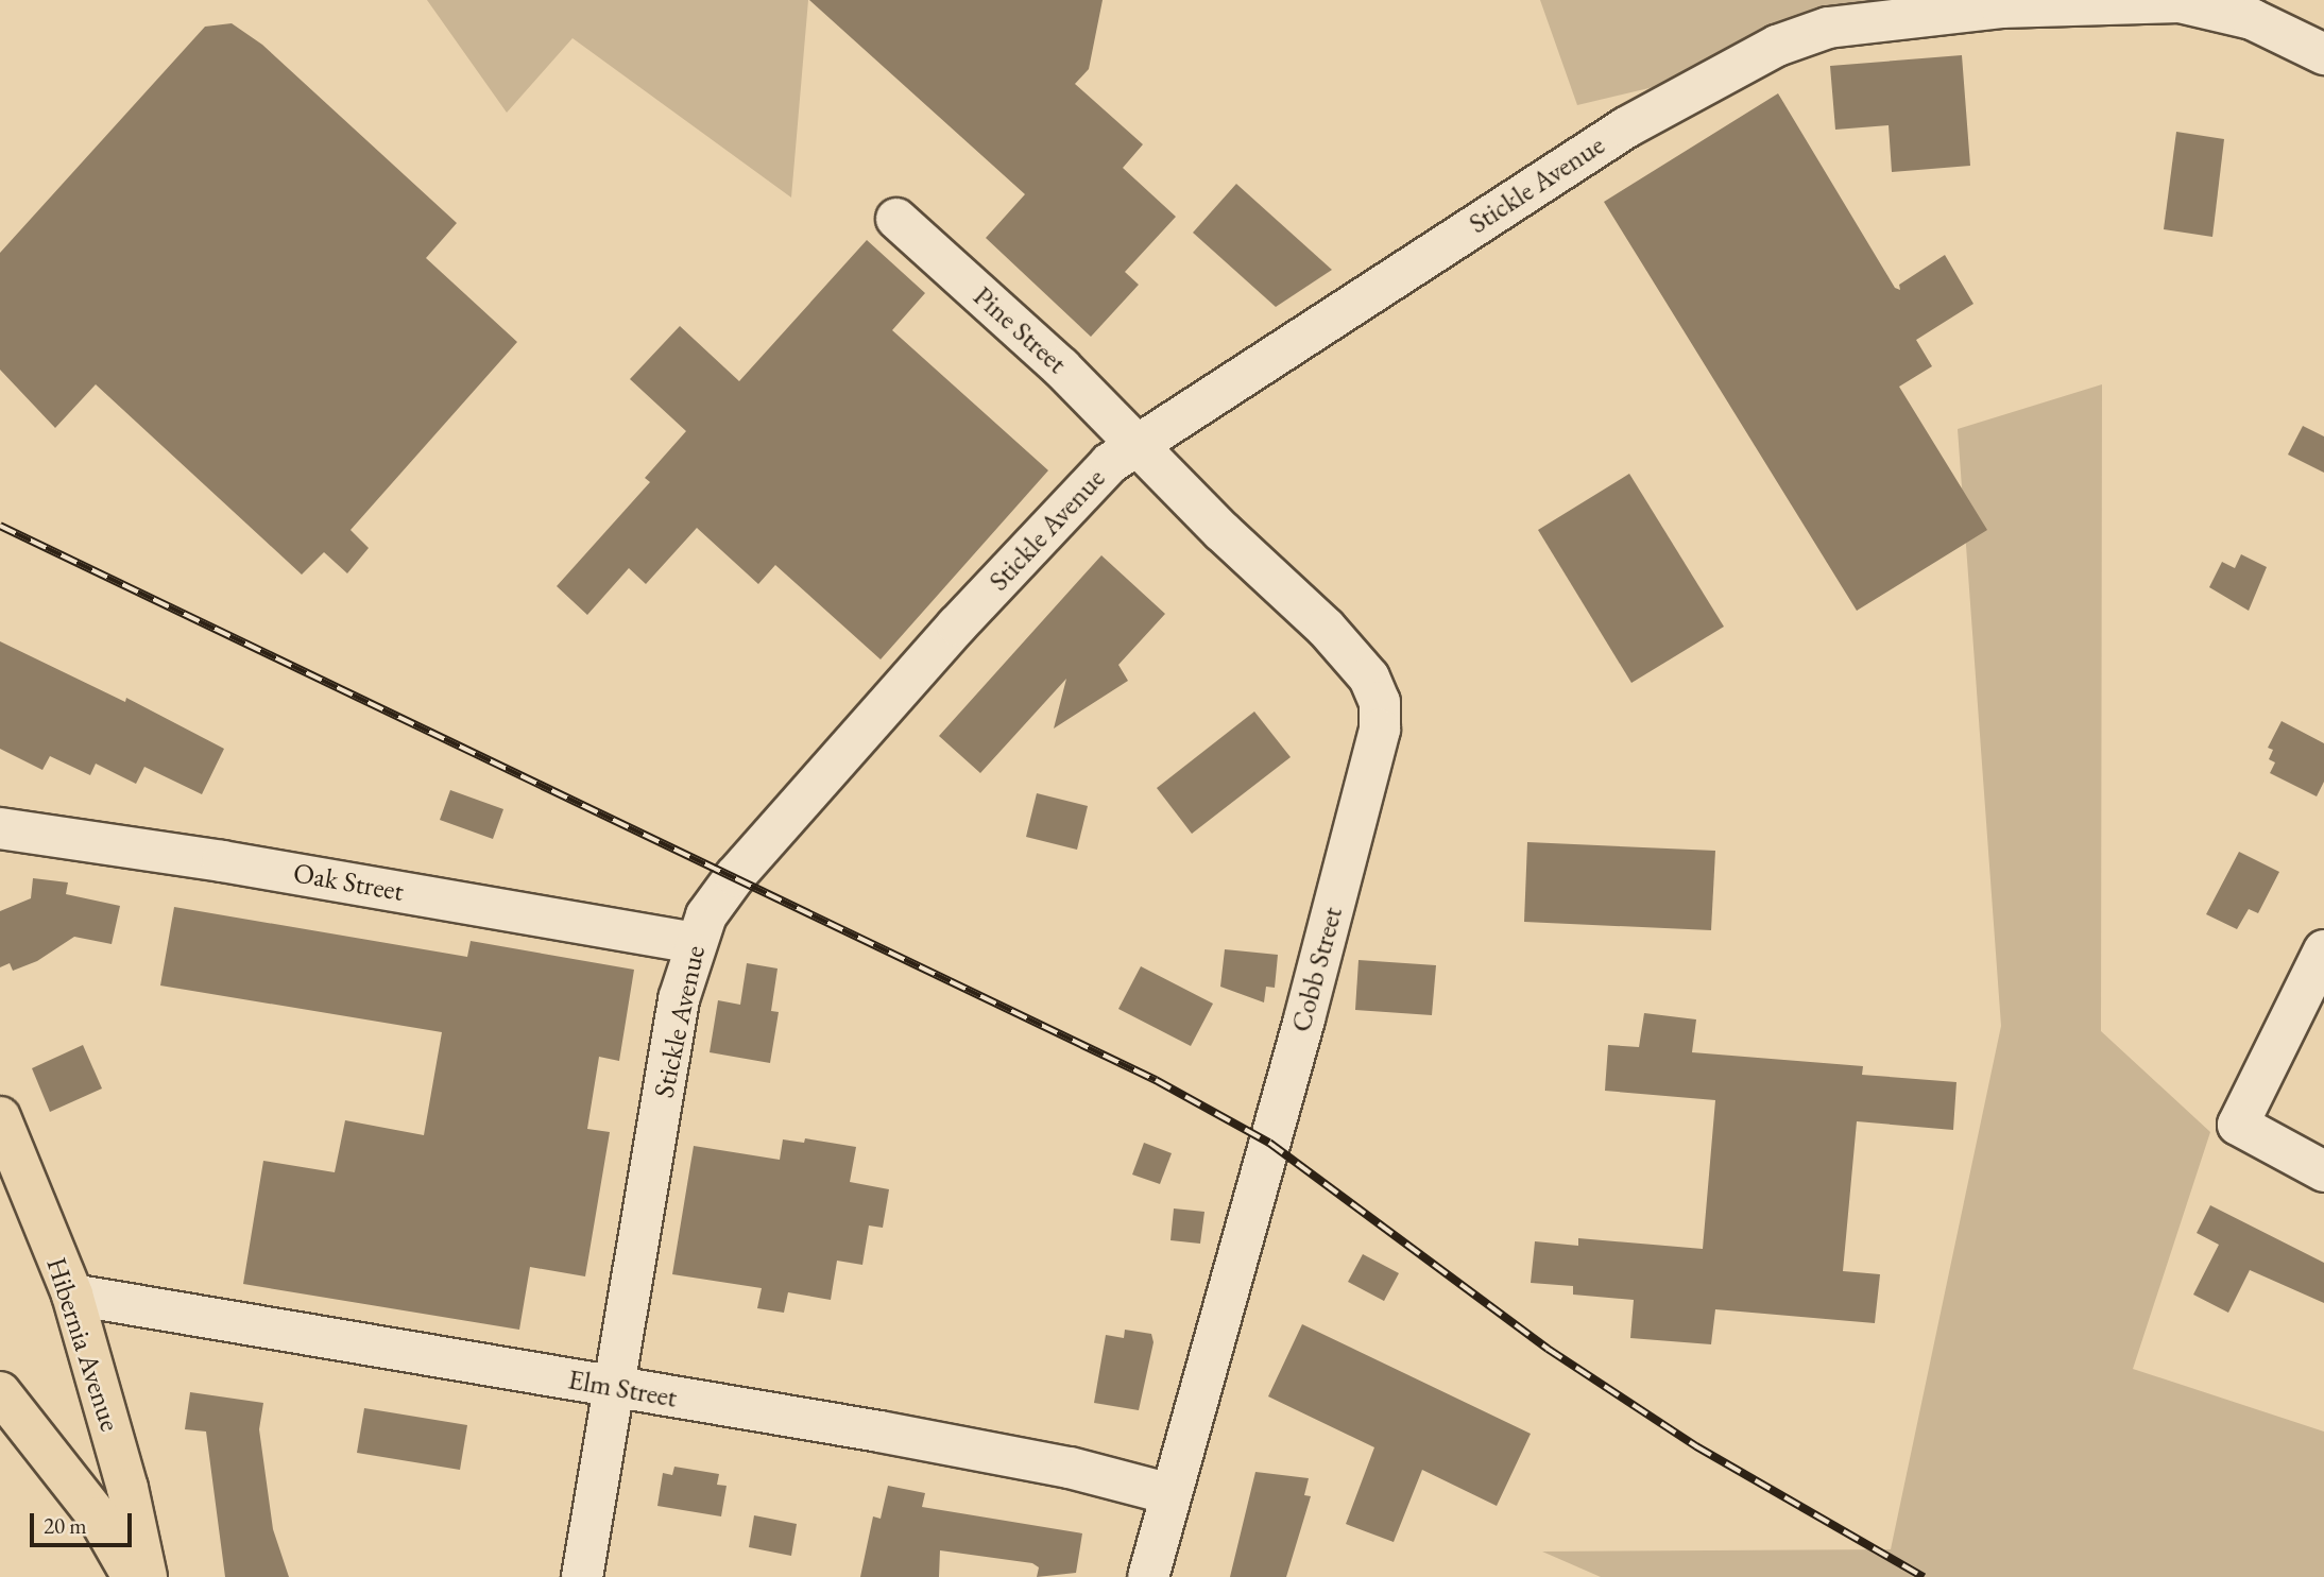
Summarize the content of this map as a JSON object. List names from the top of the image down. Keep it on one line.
{"streets":{"main road":["Hibernia Avenue"],"street":["Stickle Avenue","Pine Street","Oak Street","Cobb Street","Elm Street"]},"crossings":[["Stickle Avenue","Pine Street"],["Stickle Avenue","Oak Street"],["Stickle Avenue","Cobb Street"],["Stickle Avenue","Elm Street"],["Pine Street","Cobb Street"],["Cobb Street","Elm Street"],["Hibernia Avenue","Elm Street"]],"scale_bar":"20 m"}
